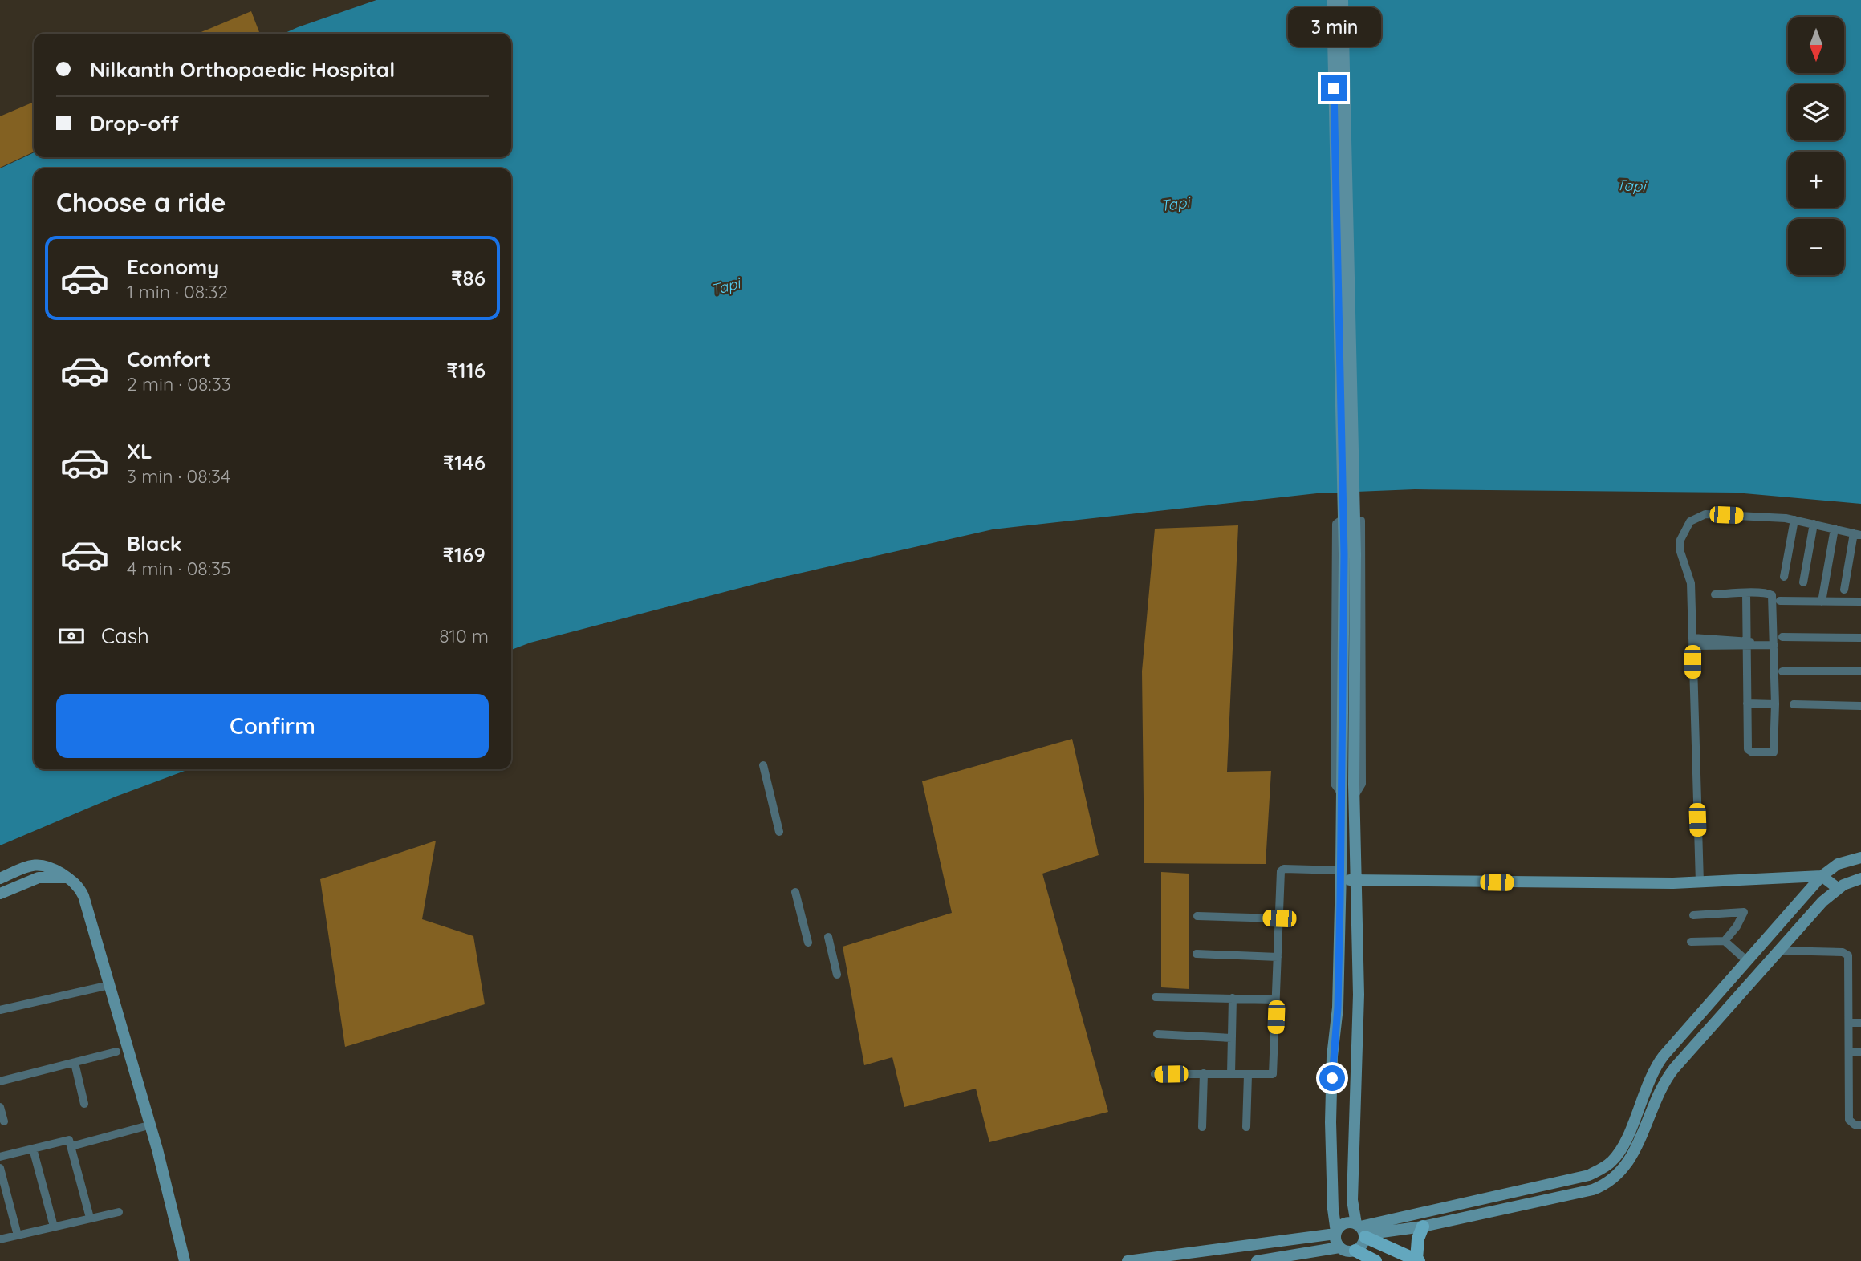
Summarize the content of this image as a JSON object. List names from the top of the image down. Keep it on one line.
{"water":["Tapi"],"north":"bottom","page":{"bubble":"3 min","map_buttons":["+","−"],"banner":["Nilkanth Orthopaedic Hospital","Drop-off"],"heading":"Choose a ride","list":[{"name":"Economy","note":"1 min · 08:32","value":"₹86"},{"name":"Comfort","note":"2 min · 08:33","value":"₹116"},{"name":"XL","note":"3 min · 08:34","value":"₹146"},{"name":"Black","note":"4 min · 08:35","value":"₹169"}],"pay":["Cash","810 m"],"buttons":"Confirm"}}
